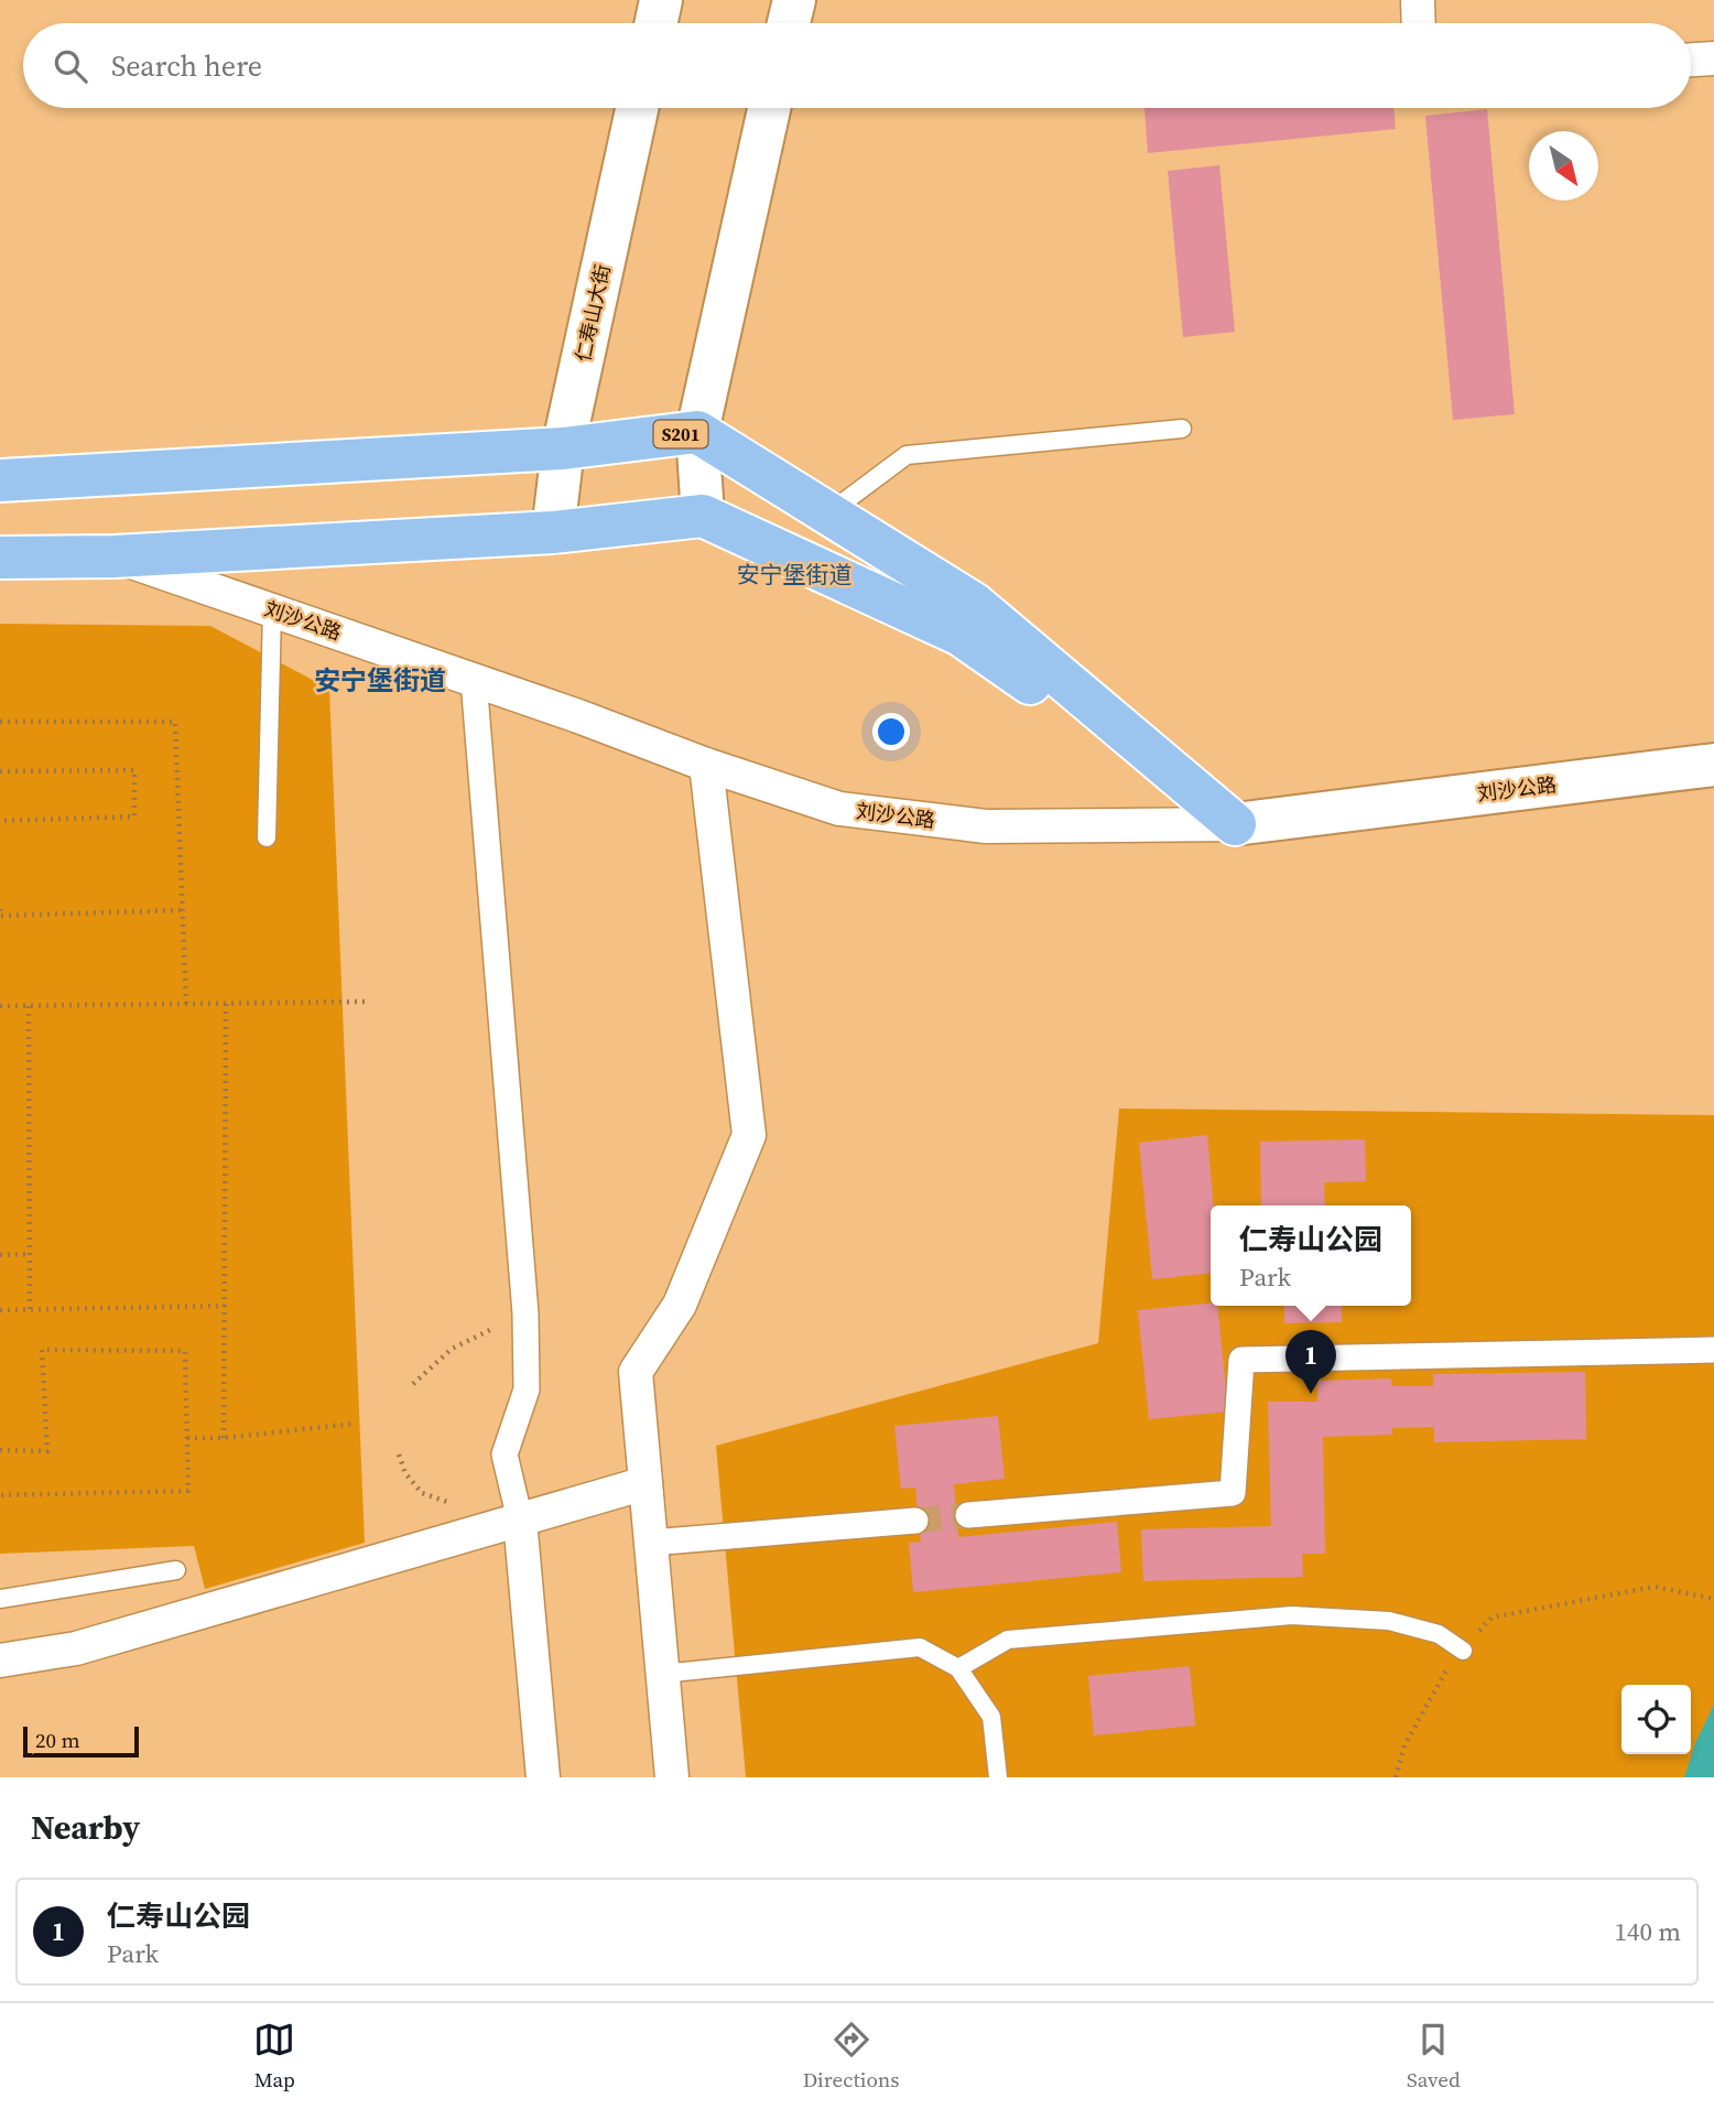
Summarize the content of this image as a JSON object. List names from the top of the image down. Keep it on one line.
{"streets":{"main road":["仁寿山大街","S201","刘沙公路"]},"crossings":[["仁寿山大街","S201"],["S201","刘沙公路"]],"districts":["安宁堡街道","安宁堡街道"],"scale_bar":"20 m","north":"bottom right","page":{"search":"Search here","popup":["仁寿山公园","Park"],"pins":"1","scale":"20 m","heading":"Nearby","list":[{"mark":"1","name":"仁寿山公园","note":"Park","value":"140 m"}],"nav":["Map","Directions","Saved"]}}
